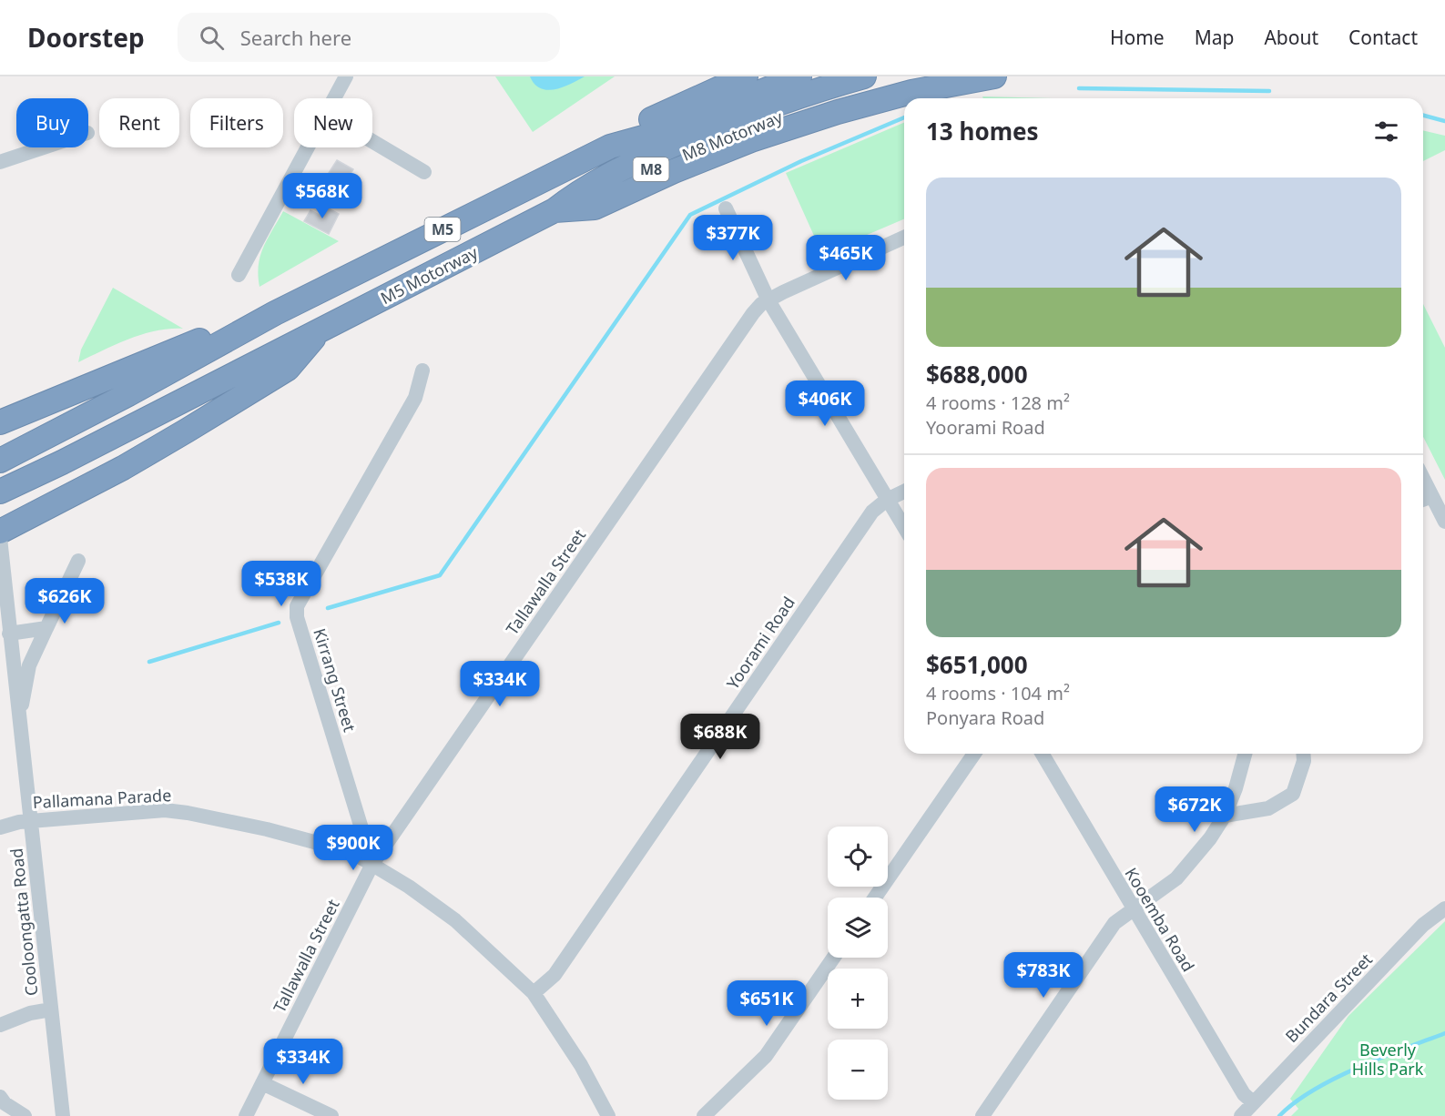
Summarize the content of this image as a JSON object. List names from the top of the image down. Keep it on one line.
{"streets":{"highway":["M8 Motorway","M8","M5","M5 Motorway"],"street":["Tallawalla Street","Yoorami Road","Kirrang Street","Pallamana Parade","Kooemba Road","Cooloongatta Road","Bundara Street"]},"crossings":[["M8 Motorway","M5 Motorway"],["M8","M5 Motorway"],["Tallawalla Street","Kirrang Street"],["Tallawalla Street","Pallamana Parade"],["Yoorami Road","Pallamana Parade"],["Kirrang Street","Pallamana Parade"],["Pallamana Parade","Cooloongatta Road"],["Kooemba Road","Bundara Street"]],"parks":["Beverly Hills Park"],"page":{"header":"Doorstep","search":"Search here","nav":["Home","Map","About","Contact"],"chip":["Buy","Rent","Filters","New"],"heading":"13 homes","list":[{"name":"$688,000","note":"4 rooms · 128 m² · Yoorami Road"},{"name":"$651,000","note":"4 rooms · 104 m² · Ponyara Road"}],"price":["$568K","$377K","$465K","$406K","$538K","$626K","$334K","$688K","$672K","$900K","$783K","$651K","$334K"],"map_buttons":["+","−"]}}
